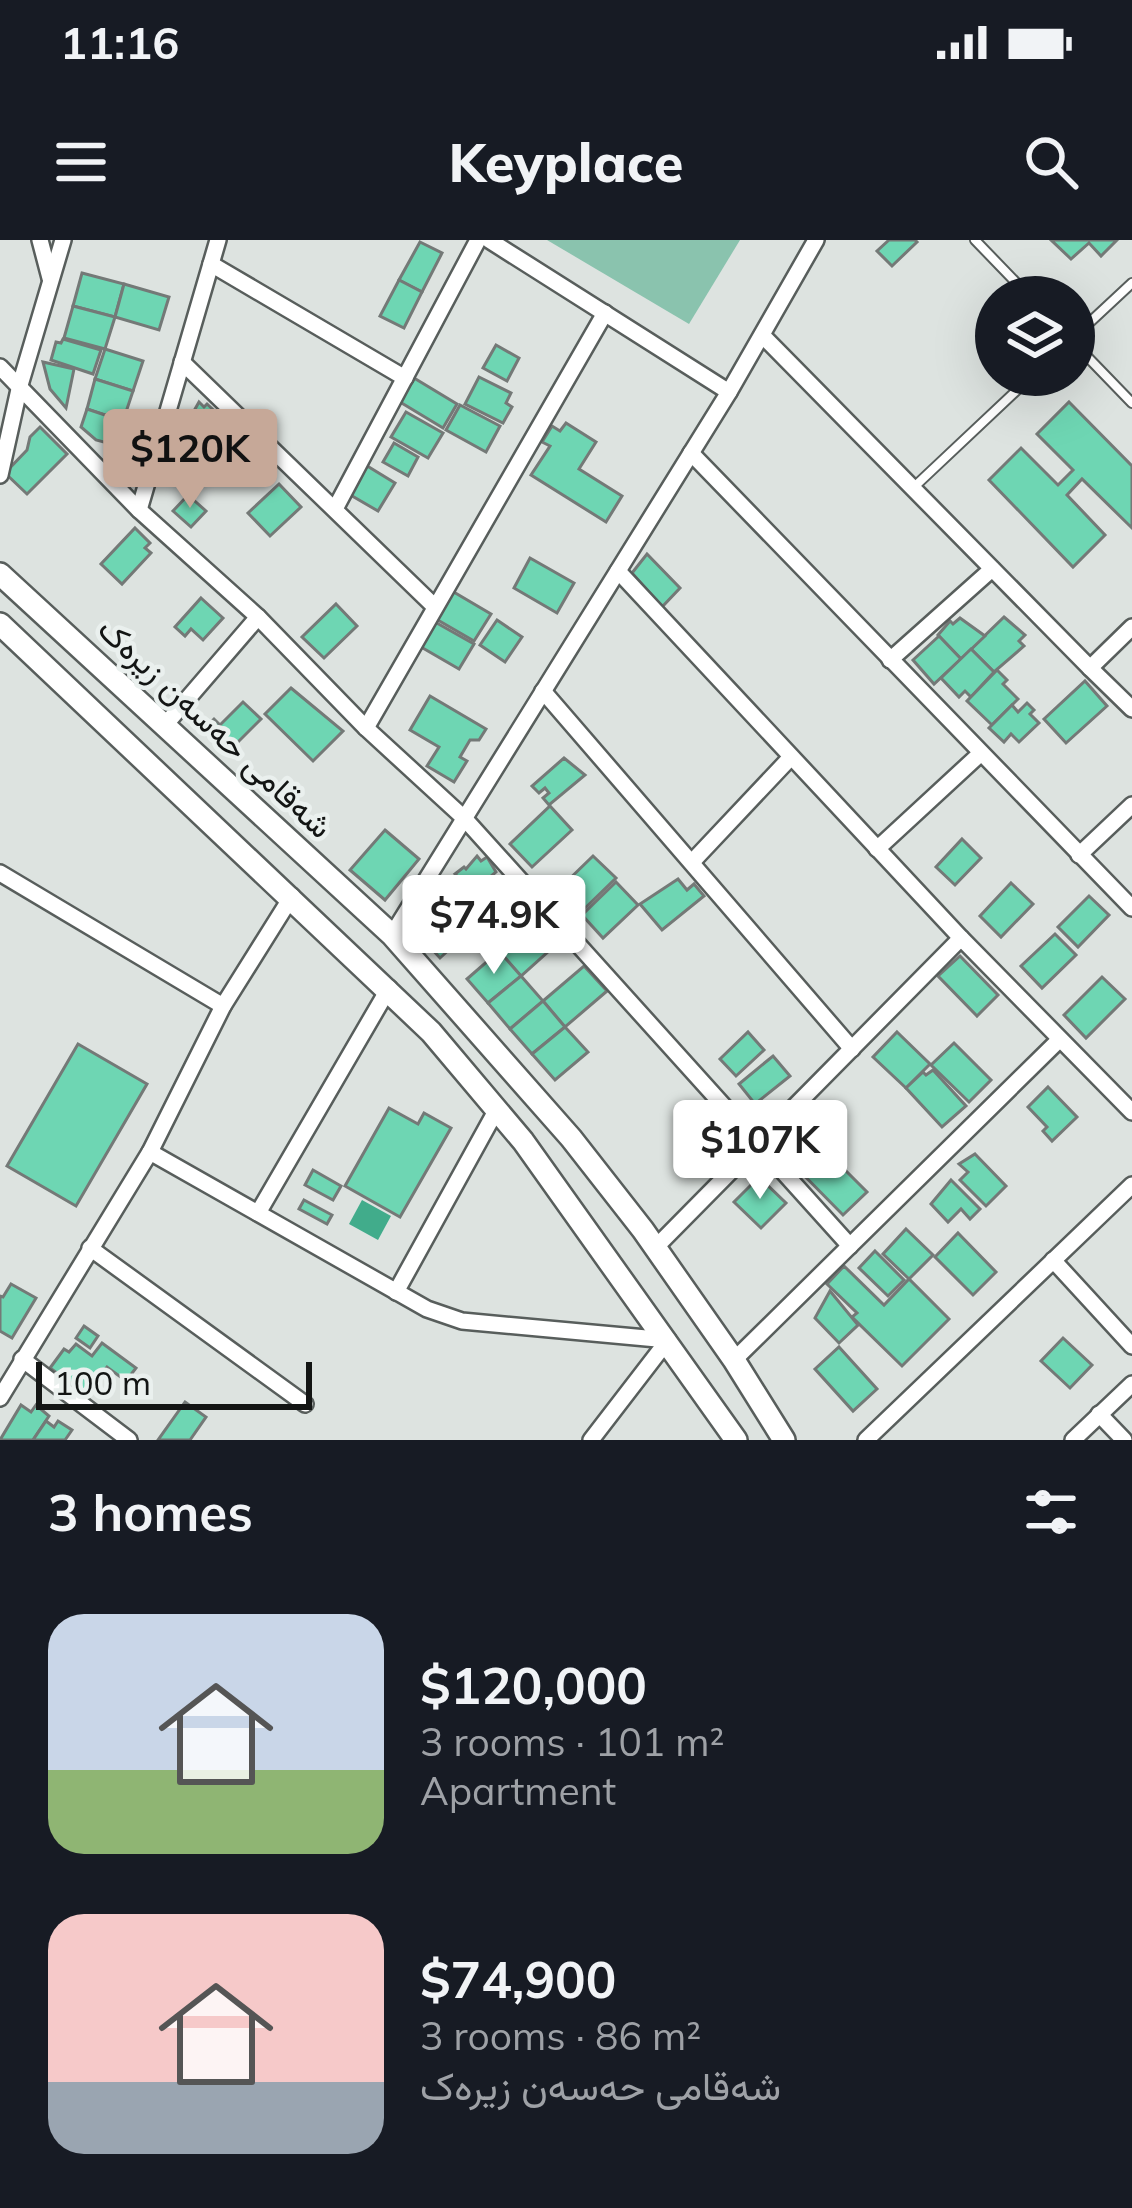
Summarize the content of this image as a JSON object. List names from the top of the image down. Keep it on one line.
{"streets":{"main road":["شەقامی حەسەن زیرەک"]},"scale_bar":"100 m","page":{"status":"11:16","header":"Keyplace","price":["$120K","$74.9K","$107K"],"scale":"100 m","heading":"3 homes","list":[{"name":"$120,000","note":"3 rooms · 101 m² · Apartment"},{"name":"$74,900","note":"3 rooms · 86 m² · شەقامی حەسەن زیرەک"}]}}
